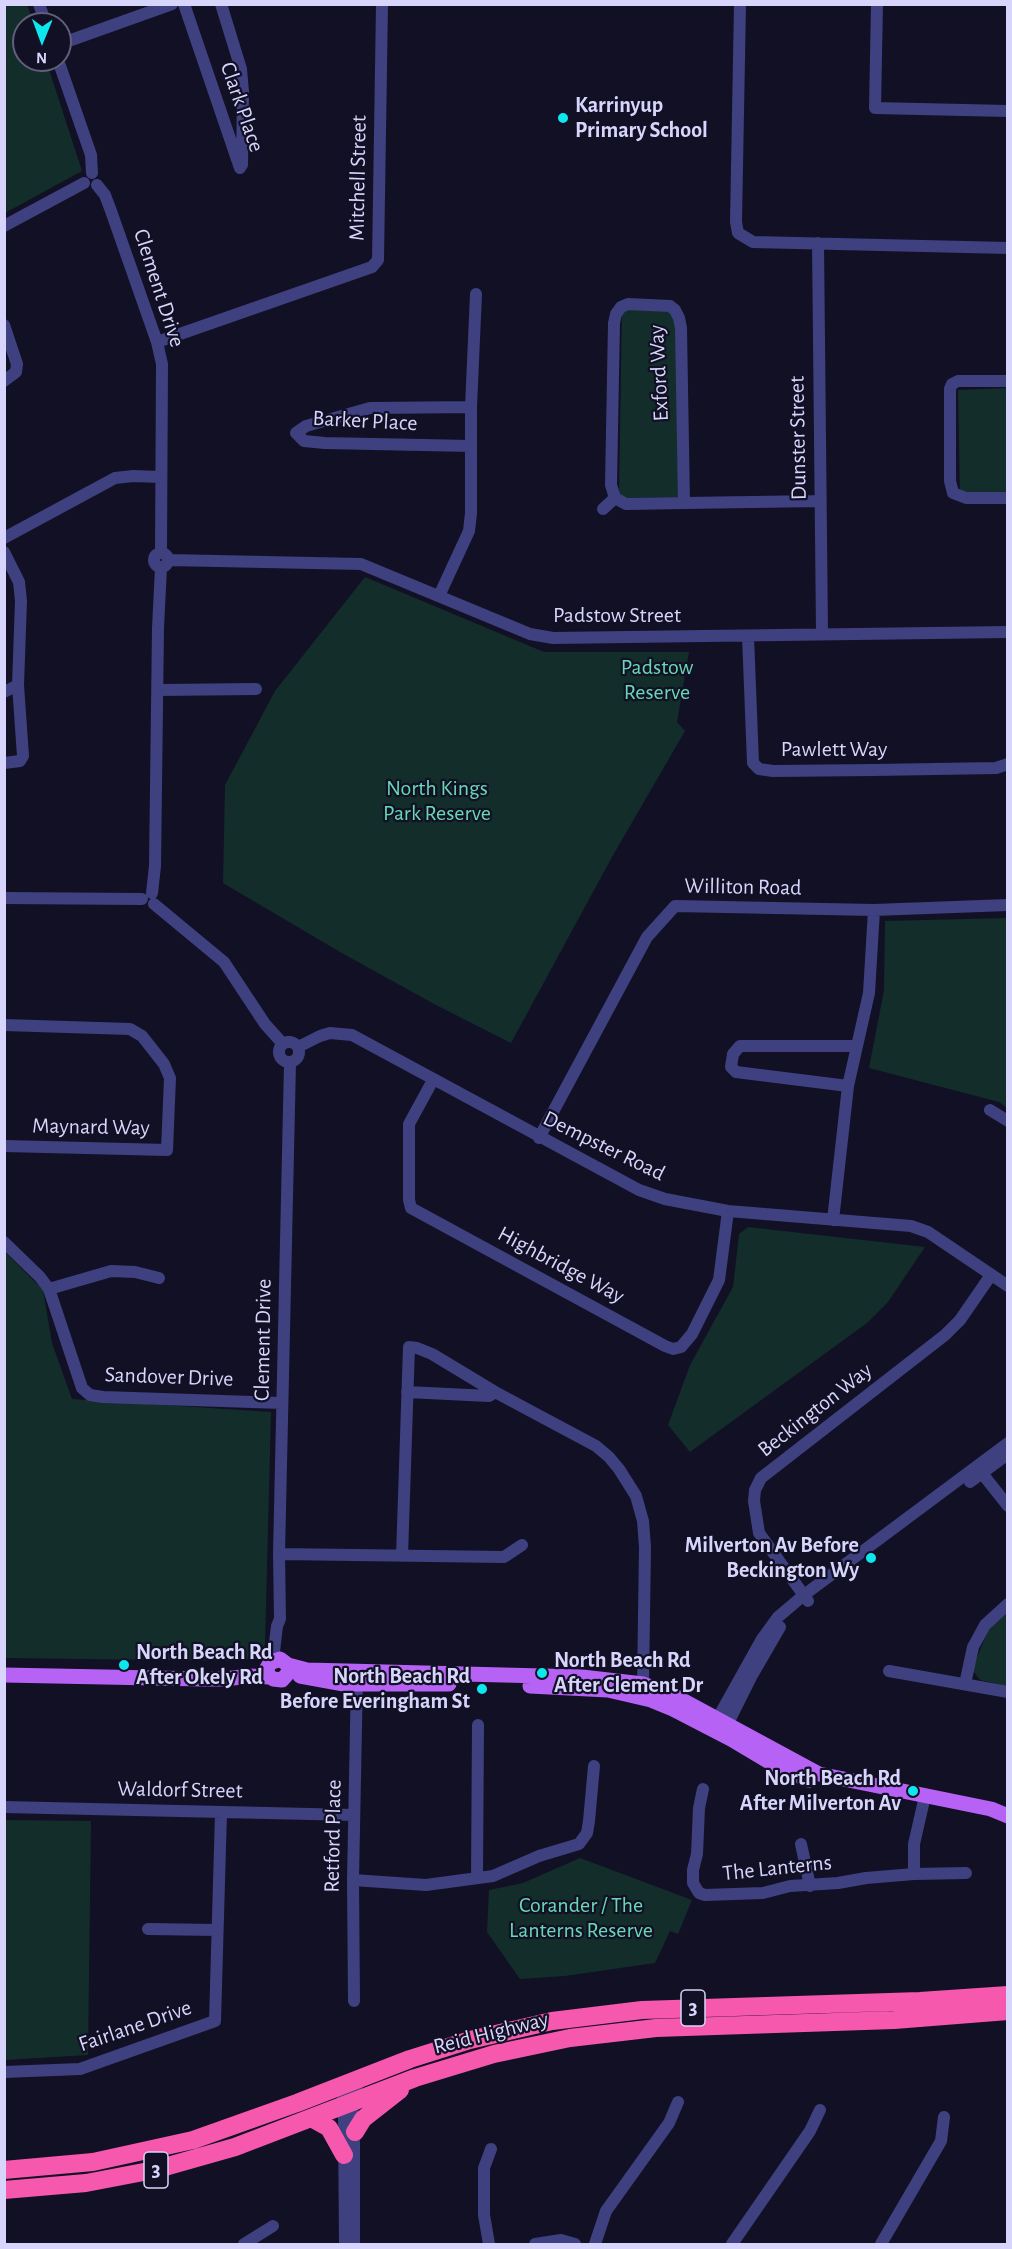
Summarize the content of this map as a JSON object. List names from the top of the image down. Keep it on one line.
{"streets":{"highway":["3","Reid Highway"],"street":["Clark Place","Mitchell Street","Clement Drive","Exford Way","Barker Place","Dunster Street","Padstow Street","Pawlett Way","Williton Road","Maynard Way","Dempster Road","Highbridge Way","Sandover Drive","Beckington Way","Waldorf Street","Retford Place","The Lanterns","Fairlane Drive"]},"crossings":[["Mitchell Street","Clement Drive"],["Clement Drive","Padstow Street"],["Clement Drive","Dempster Road"],["Clement Drive","Sandover Drive"],["Dunster Street","Padstow Street"],["Padstow Street","Pawlett Way"],["Williton Road","Dempster Road"],["Dempster Road","Highbridge Way"],["Dempster Road","Beckington Way"],["Waldorf Street","Retford Place"],["Waldorf Street","Fairlane Drive"]],"parks":["Padstow Reserve","North Kings Park Reserve","Corander / The Lanterns Reserve"],"places":["Karrinyup Primary School","Milverton Av Before Beckington Wy","North Beach Rd After Okely Rd","North Beach Rd After Clement Dr","North Beach Rd Before Everingham St","North Beach Rd After Milverton Av"],"north":"bottom"}
